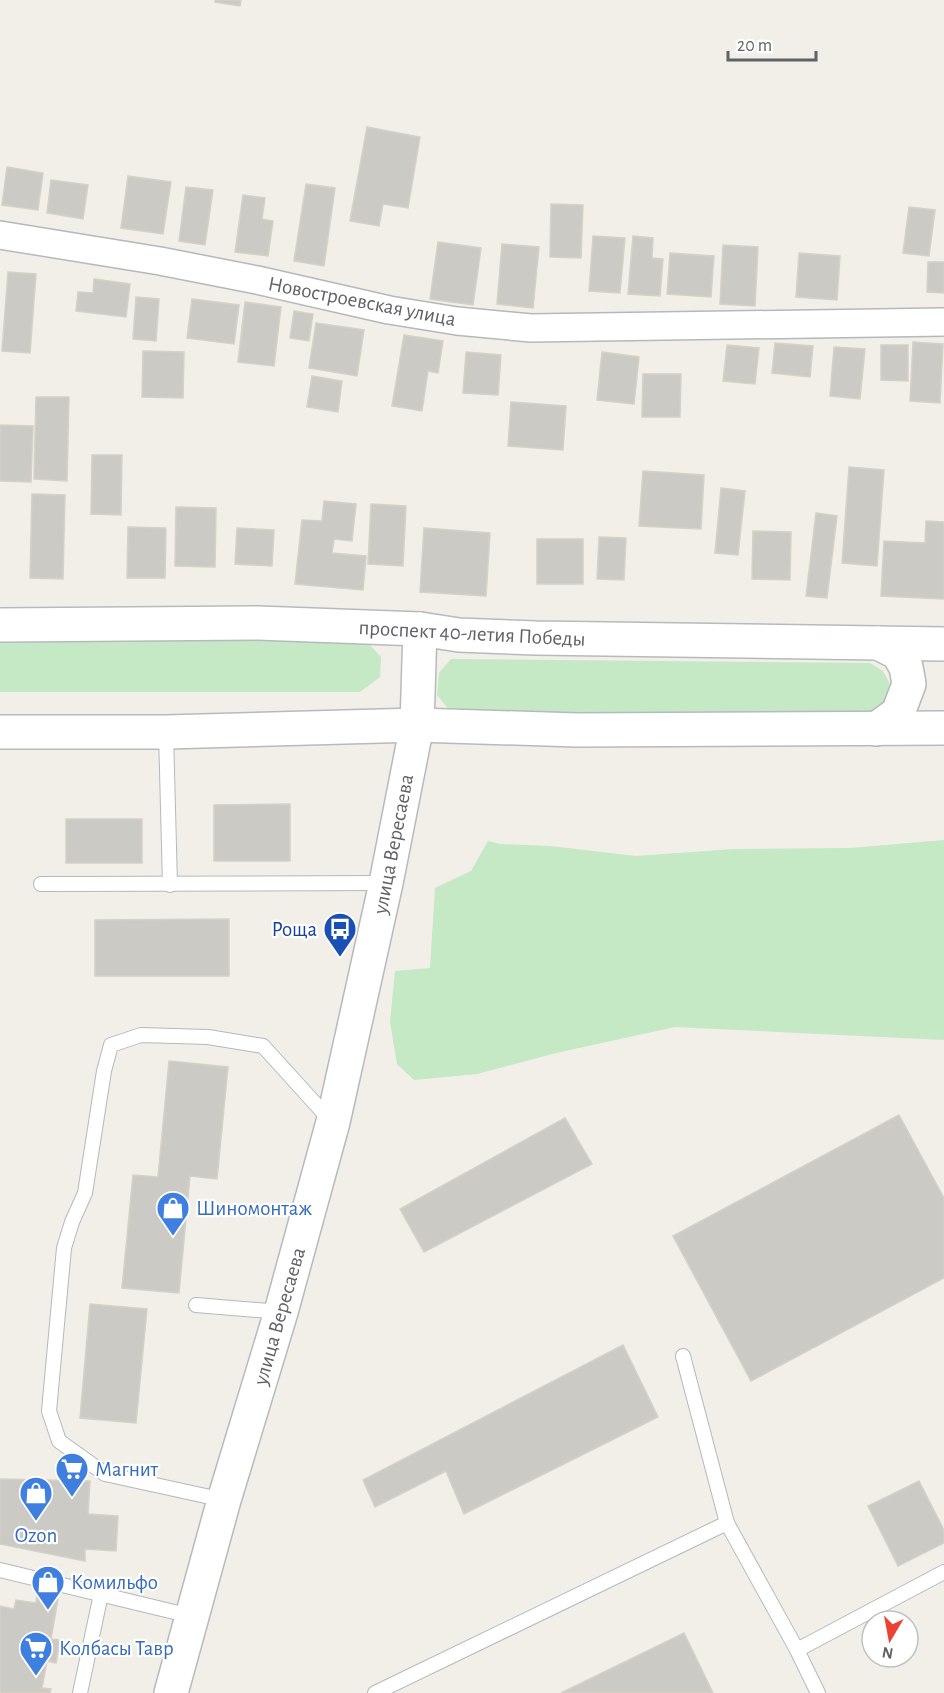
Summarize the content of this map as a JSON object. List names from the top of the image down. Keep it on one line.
{"streets":{"main road":["проспект 40-летия Победы","улица Вересаева"],"street":["Новостроевская улица"]},"crossings":[["проспект 40-летия Победы","улица Вересаева"]],"places":{"bus stop":["Роща"],"shop":["Шиномонтаж","Ozon","Комильфо"],"supermarket":["Магнит","Колбасы Тавр"]},"scale_bar":"20 m","north":"bottom"}
